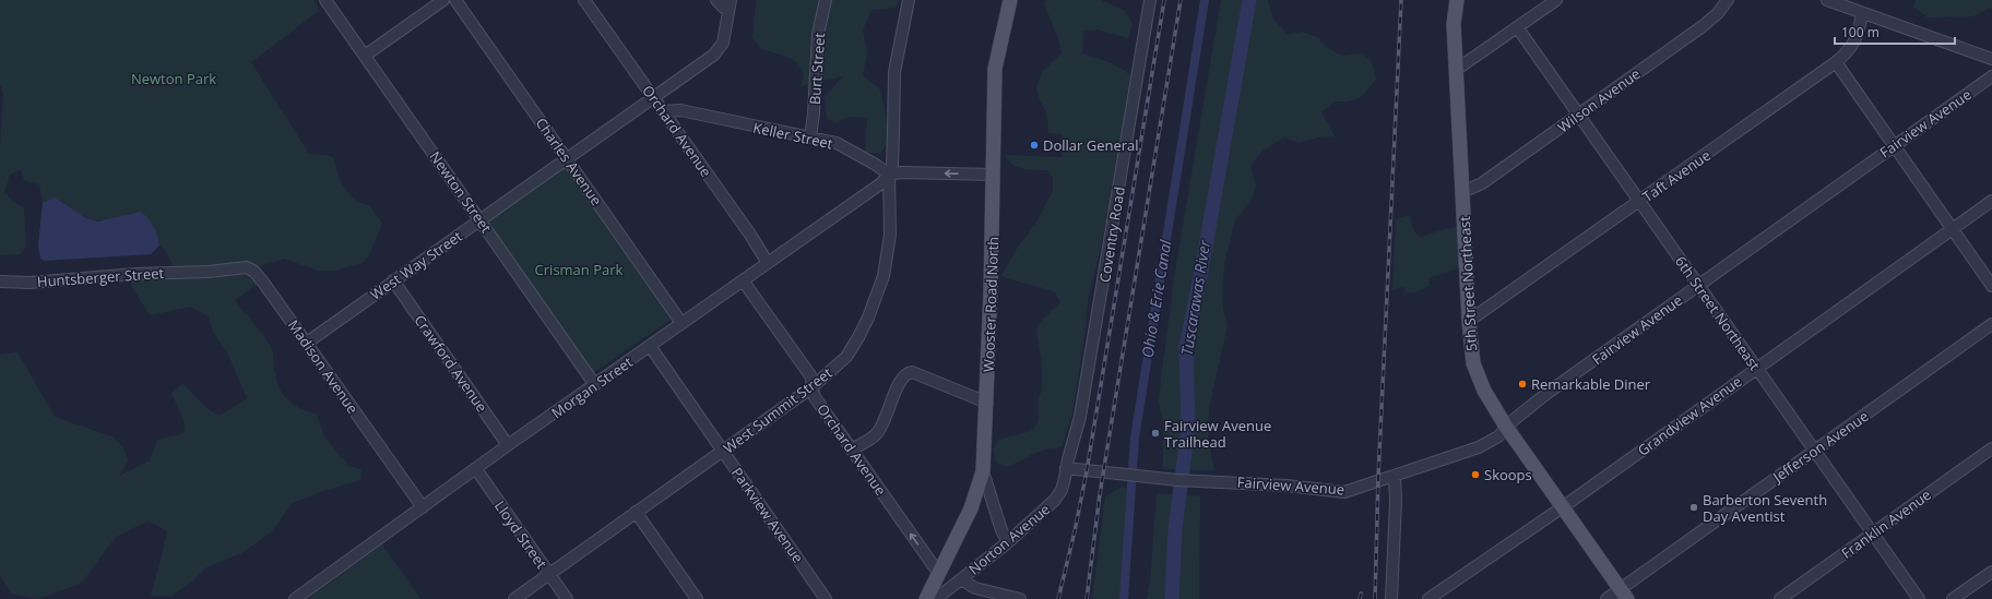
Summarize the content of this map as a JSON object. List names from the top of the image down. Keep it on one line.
{"streets":{"main road":["5th Street Northeast","Wooster Road North"],"street":["Burt Street","Wilson Avenue","Fairview Avenue","Orchard Avenue","Keller Street","Charles Avenue","Taft Avenue","Newton Street","Coventry Road","West Way Street","Huntsberger Street","6th Street Northeast","Crawford Avenue","Madison Avenue","Morgan Street","West Summit Street","Grandview Avenue","Jefferson Avenue","Parkview Avenue","Franklin Avenue","Lloyd Street","Norton Avenue"]},"crossings":[["Burt Street","Keller Street"],["Wilson Avenue","5th Street Northeast"],["Wilson Avenue","6th Street Northeast"],["Fairview Avenue","Coventry Road"],["Fairview Avenue","5th Street Northeast"],["Fairview Avenue","6th Street Northeast"],["Fairview Avenue","Norton Avenue"],["Orchard Avenue","Keller Street"],["Orchard Avenue","West Way Street"],["Orchard Avenue","Wooster Road North"],["Orchard Avenue","Morgan Street"],["Orchard Avenue","West Summit Street"],["Keller Street","Morgan Street"],["Keller Street","West Summit Street"],["Charles Avenue","West Way Street"],["Charles Avenue","Morgan Street"],["Taft Avenue","5th Street Northeast"],["Taft Avenue","6th Street Northeast"],["Newton Street","West Way Street"],["Newton Street","Morgan Street"],["Coventry Road","Norton Avenue"],["West Way Street","Crawford Avenue"],["West Way Street","Madison Avenue"],["Huntsberger Street","Madison Avenue"],["5th Street Northeast","Grandview Avenue"],["5th Street Northeast","Jefferson Avenue"],["6th Street Northeast","Grandview Avenue"],["6th Street Northeast","Jefferson Avenue"],["6th Street Northeast","Franklin Avenue"],["Crawford Avenue","Morgan Street"],["Madison Avenue","Morgan Street"],["Morgan Street","West Summit Street"],["Morgan Street","Parkview Avenue"],["Morgan Street","Lloyd Street"],["West Summit Street","Parkview Avenue"],["West Summit Street","Lloyd Street"]],"water":["Tuscarawas River","Ohio & Erie Canal"],"parks":["Newton Park","Crisman Park"],"places":["Dollar General","Remarkable Diner","Fairview Avenue Trailhead","Skoops","Barberton Seventh Day Aventist"],"scale_bar":"100 m"}
